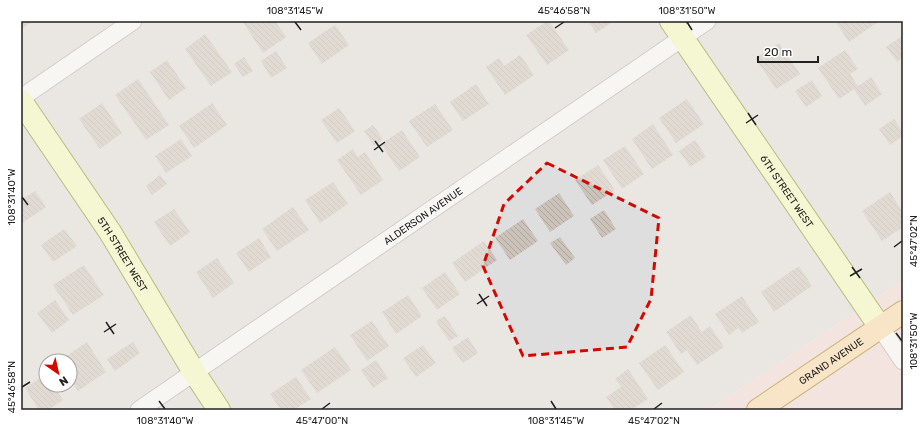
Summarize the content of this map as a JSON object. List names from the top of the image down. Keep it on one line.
{"streets":{"main road":["GRAND AVENUE"],"street":["6TH STREET WEST","ALDERSON AVENUE","5TH STREET WEST"]},"crossings":[["6TH STREET WEST","ALDERSON AVENUE"],["6TH STREET WEST","GRAND AVENUE"],["ALDERSON AVENUE","5TH STREET WEST"]],"scale_bar":"20 m","north":"bottom right","coordinates":["108°31'45\"W","45°46'58\"N","108°31'50\"W","108°31'40\"W","45°47'02\"N","45°47'00\"N"]}
